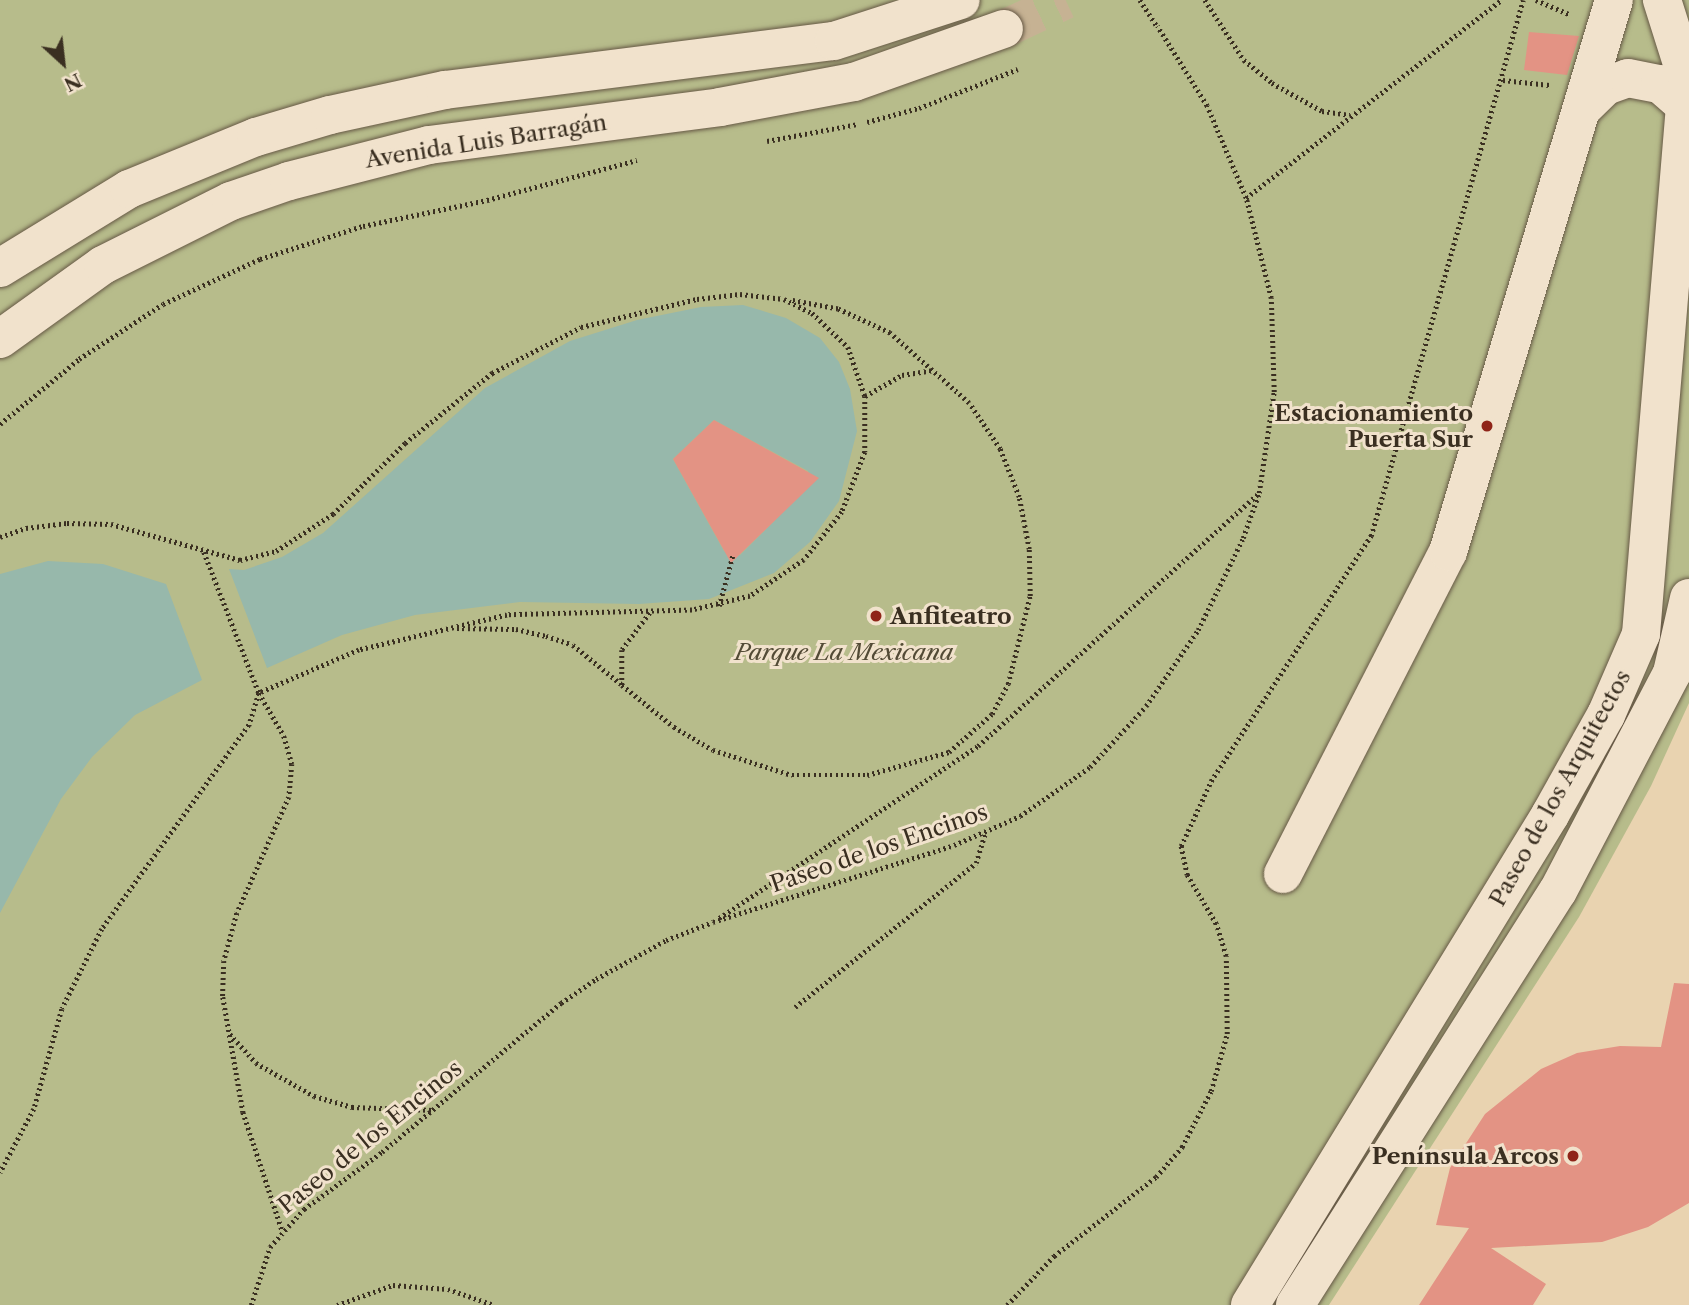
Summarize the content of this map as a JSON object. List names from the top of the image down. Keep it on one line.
{"streets":{"street":["Avenida Luis Barragán","Paseo de los Arquitectos"],"path":["Paseo de los Encinos"]},"parks":["Parque La Mexicana"],"places":["Estacionamiento Puerta Sur","Anfiteatro","Península Arcos"],"north":"bottom right"}
